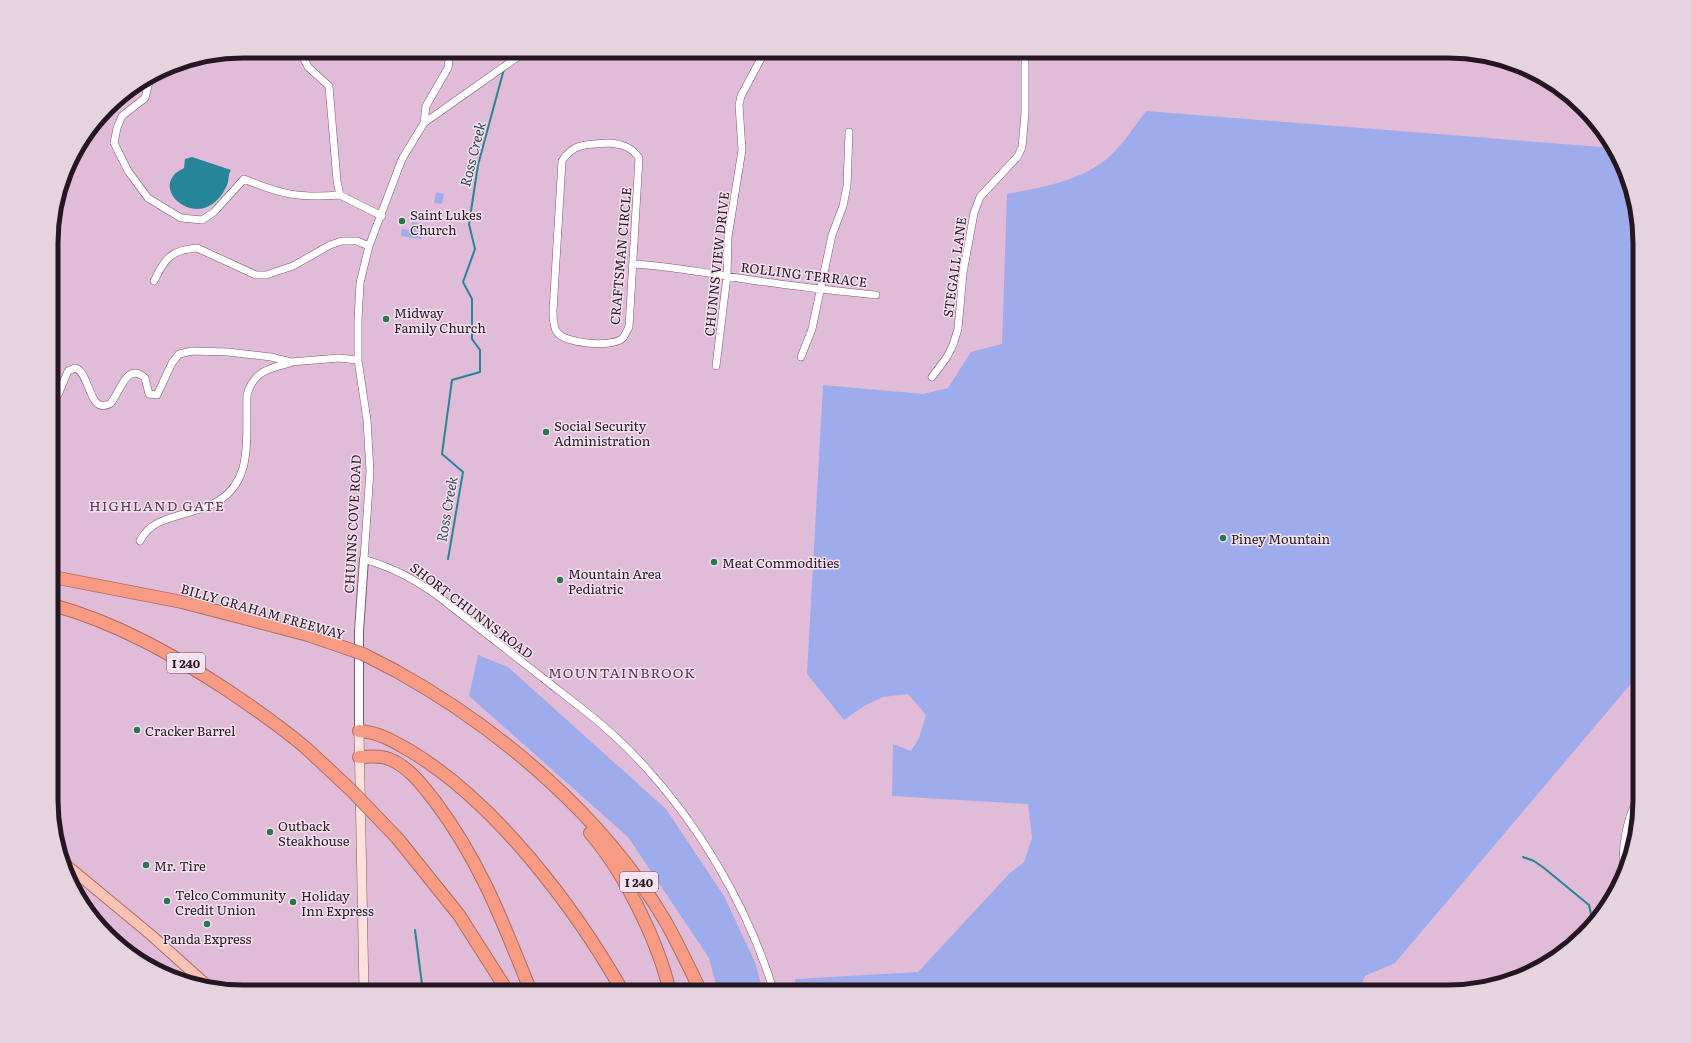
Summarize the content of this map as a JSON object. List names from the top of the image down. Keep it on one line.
{"streets":{"highway":["BILLY GRAHAM FREEWAY","I 240"],"main road":["CHUNNS COVE ROAD"],"street":["CRAFTSMAN CIRCLE","CHUNNS VIEW DRIVE","STEGALL LANE","ROLLING TERRACE","SHORT CHUNNS ROAD"]},"crossings":[["CRAFTSMAN CIRCLE","ROLLING TERRACE"],["CHUNNS VIEW DRIVE","ROLLING TERRACE"],["CHUNNS COVE ROAD","SHORT CHUNNS ROAD"]],"districts":["HIGHLAND GATE","MOUNTAINBROOK"],"water":["Ross Creek"],"places":["Saint Lukes Church","Midway Family Church","Social Security Administration","Piney Mountain","Meat Commodities","Mountain Area Pediatric","Cracker Barrel","Outback Steakhouse","Mr. Tire","Telco Community Credit Union","Holiday Inn Express","Panda Express"]}
